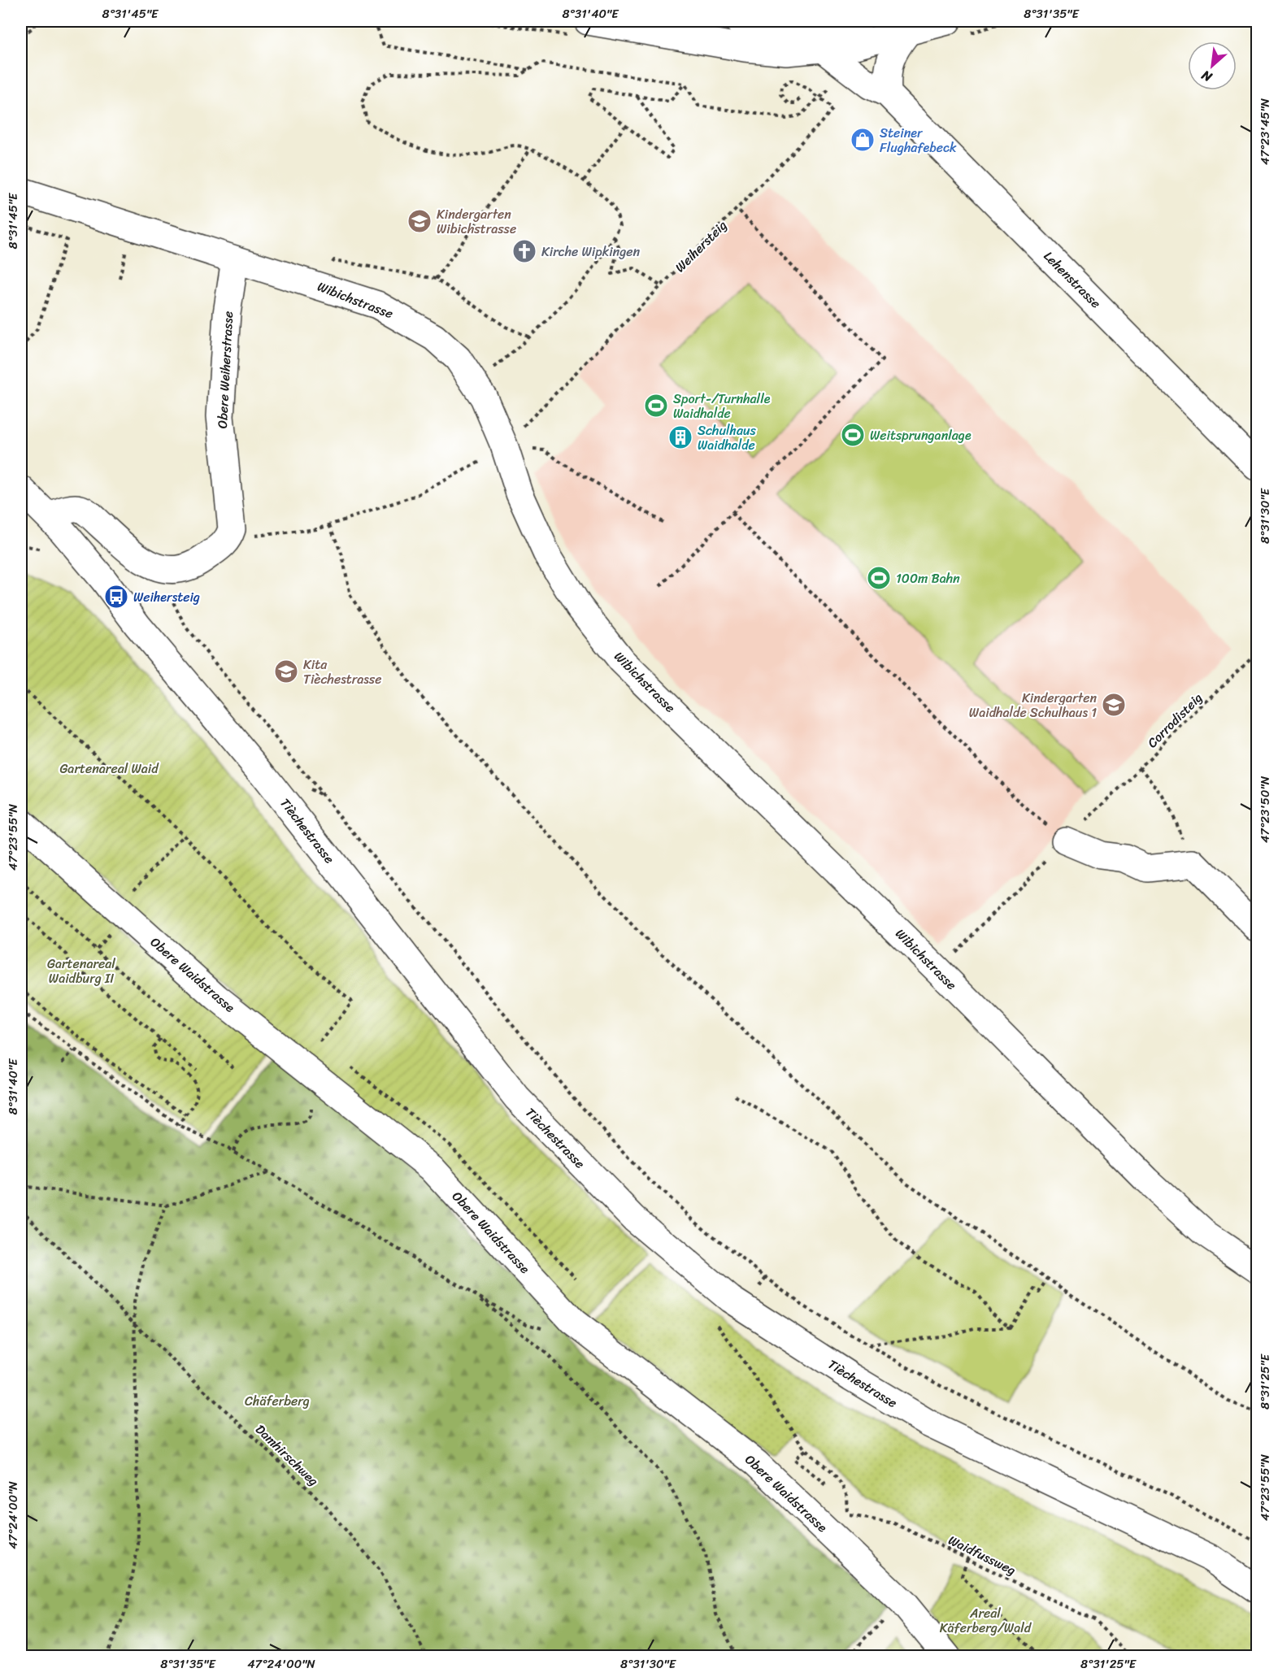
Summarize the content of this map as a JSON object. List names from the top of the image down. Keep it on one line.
{"streets":{"street":["Lehenstrasse","Wibichstrasse","Obere Weiherstrasse","Tièchestrasse","Obere Waidstrasse"],"path":["Weihersteig","Corrodisteig","Damhirschweg","Waidfussweg"]},"crossings":[["Weihersteig","Wibichstrasse"],["Wibichstrasse","Obere Weiherstrasse"],["Obere Waidstrasse","Waidfussweg"]],"parks":["Gartenareal Waid","Gartenareal Waidburg II","Chäferberg","Areal Käferberg/Wald"],"places":{"shop":["Steiner Flughafebeck"],"school or university":["Kindergarten Wibichstrasse","Kita Tièchestrasse","Kindergarten Waidhalde Schulhaus 1"],"church":["Kirche Wipkingen"],"sports":["Sport-/Turnhalle Waidhalde","Weitsprunganlage","100m Bahn"],"building":["Schulhaus Waidhalde"],"bus stop":["Weihersteig"]},"north":"bottom left","coordinates":["8°31'45\"E","8°31'40\"E","8°31'35\"E","47°23'45\"N","8°31'30\"E","47°23'50\"N","47°23'55\"N","8°31'25\"E","47°24'00\"N"]}
